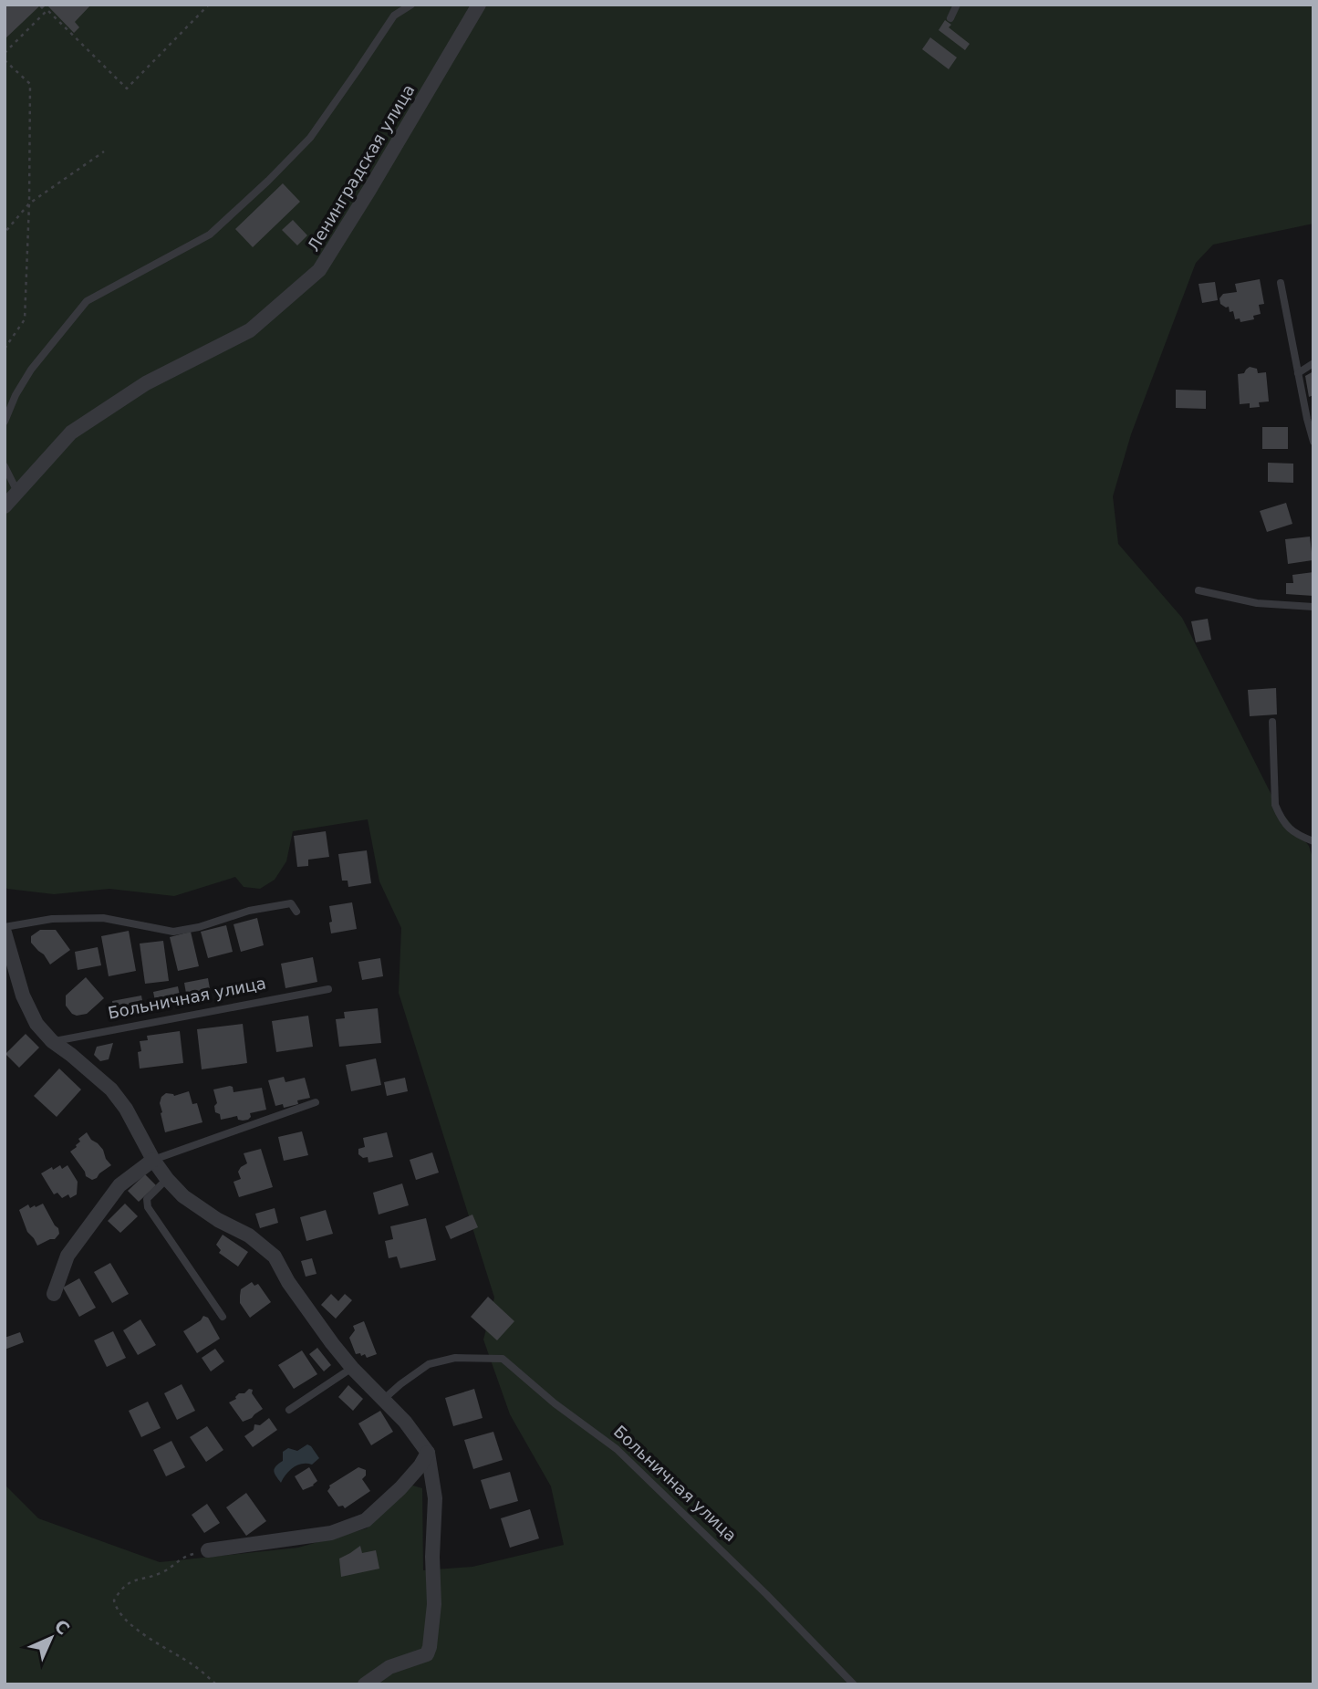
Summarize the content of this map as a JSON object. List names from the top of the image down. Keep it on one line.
{"streets":{"street":["Ленинградская улица"],"lane":["Больничная улица"]},"north":"top right"}
